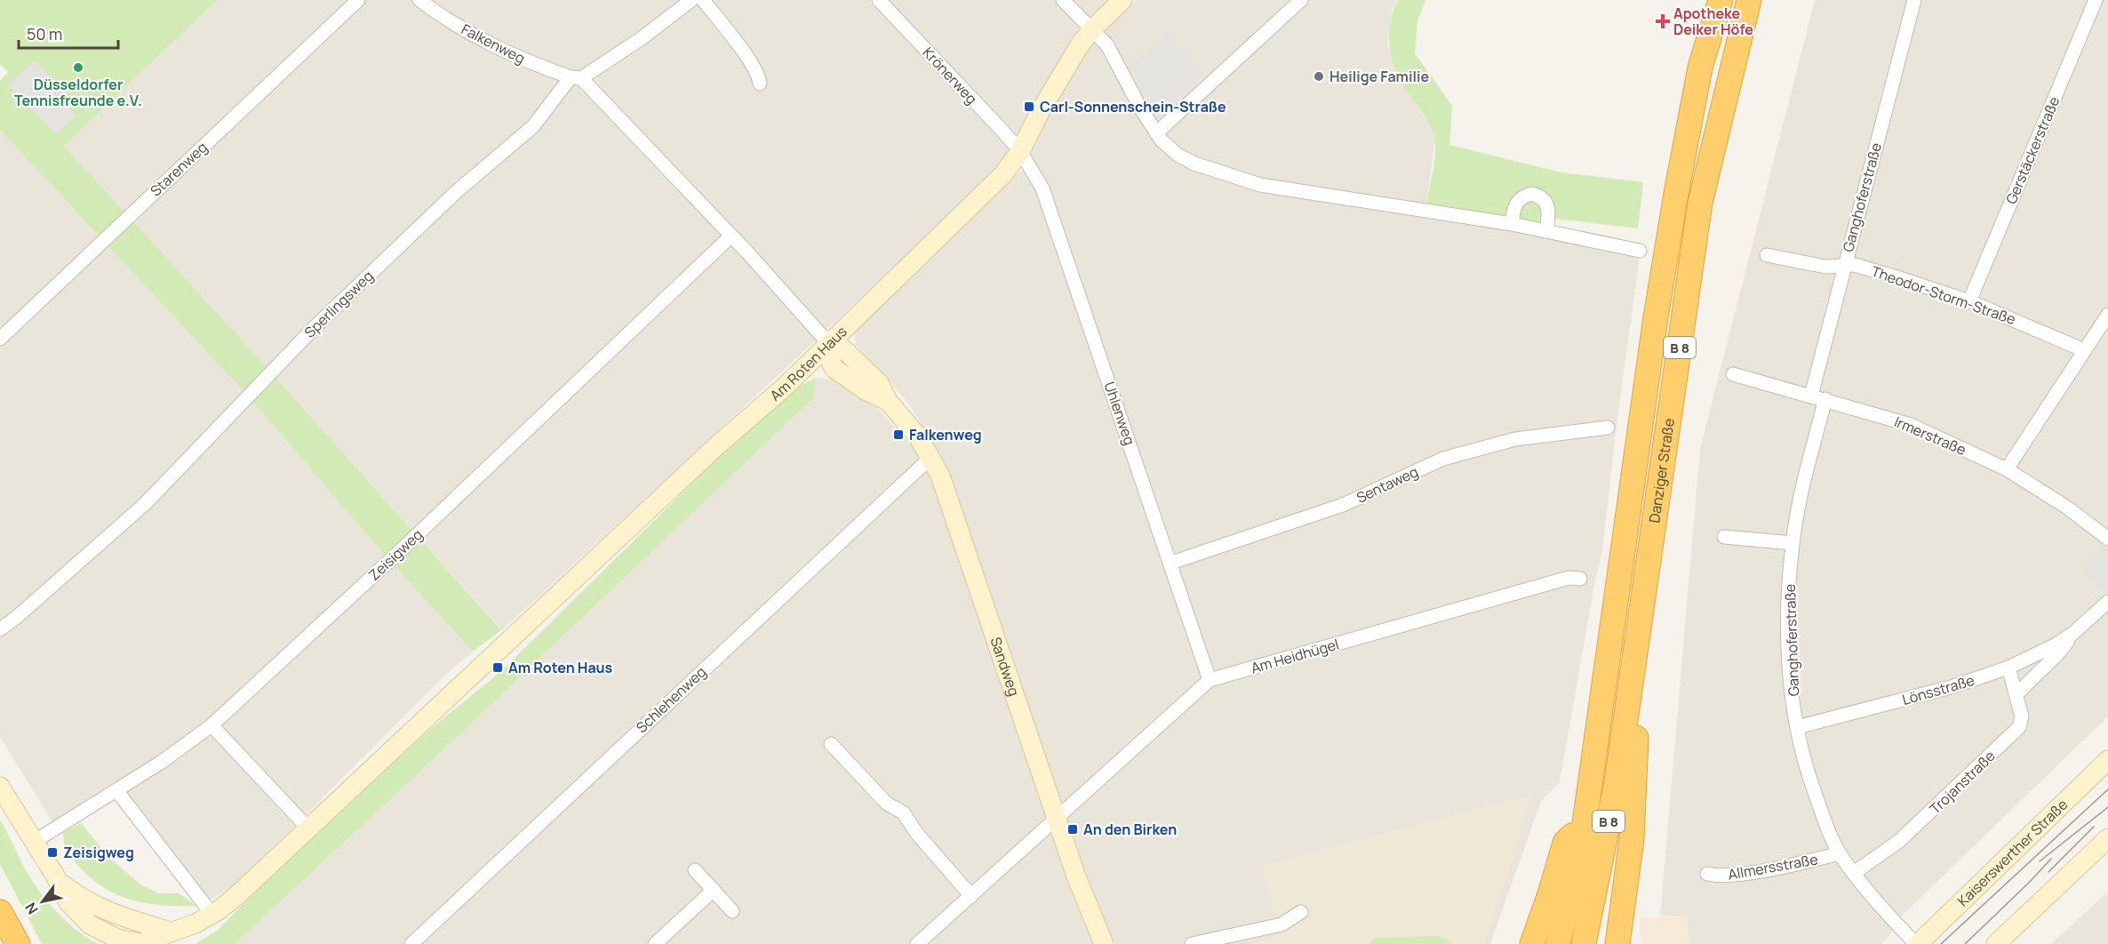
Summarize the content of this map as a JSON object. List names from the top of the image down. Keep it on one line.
{"streets":{"highway":["B 8","Danziger Straße"],"street":["Falkenweg","Krönerweg","Gerstäckerstraße","Starenweg","Ganghoferstraße","Theodor-Storm-Straße","Sperlingsweg","Am Roten Haus","Uhlenweg","Irmerstraße","Sentaweg","Zeisigweg","Am Heidhügel","Sandweg","Lönsstraße","Schlehenweg","Trojanstraße","Kaiserswerther Straße","Allmersstraße"]},"crossings":[["Falkenweg","Sperlingsweg"],["Falkenweg","Am Roten Haus"],["Falkenweg","Zeisigweg"],["Falkenweg","Sandweg"],["Krönerweg","Am Roten Haus"],["Krönerweg","Uhlenweg"],["Gerstäckerstraße","Theodor-Storm-Straße"],["Ganghoferstraße","Theodor-Storm-Straße"],["Ganghoferstraße","Irmerstraße"],["Ganghoferstraße","Lönsstraße"],["Ganghoferstraße","Trojanstraße"],["Ganghoferstraße","Kaiserswerther Straße"],["Ganghoferstraße","Allmersstraße"],["Am Roten Haus","Uhlenweg"],["Am Roten Haus","Sandweg"],["Uhlenweg","Sentaweg"],["Uhlenweg","Am Heidhügel"],["Am Heidhügel","Sandweg"],["Sandweg","Schlehenweg"],["Lönsstraße","Trojanstraße"]],"places":{"health":["Apotheke Deiker Höfe"],"other":["Düsseldorfer Tennisfreunde e.V.","Heilige Familie"],"transit":["Carl-Sonnenschein-Straße","Falkenweg","Am Roten Haus","An den Birken","Zeisigweg"]},"scale_bar":"50 m","north":"bottom left"}
